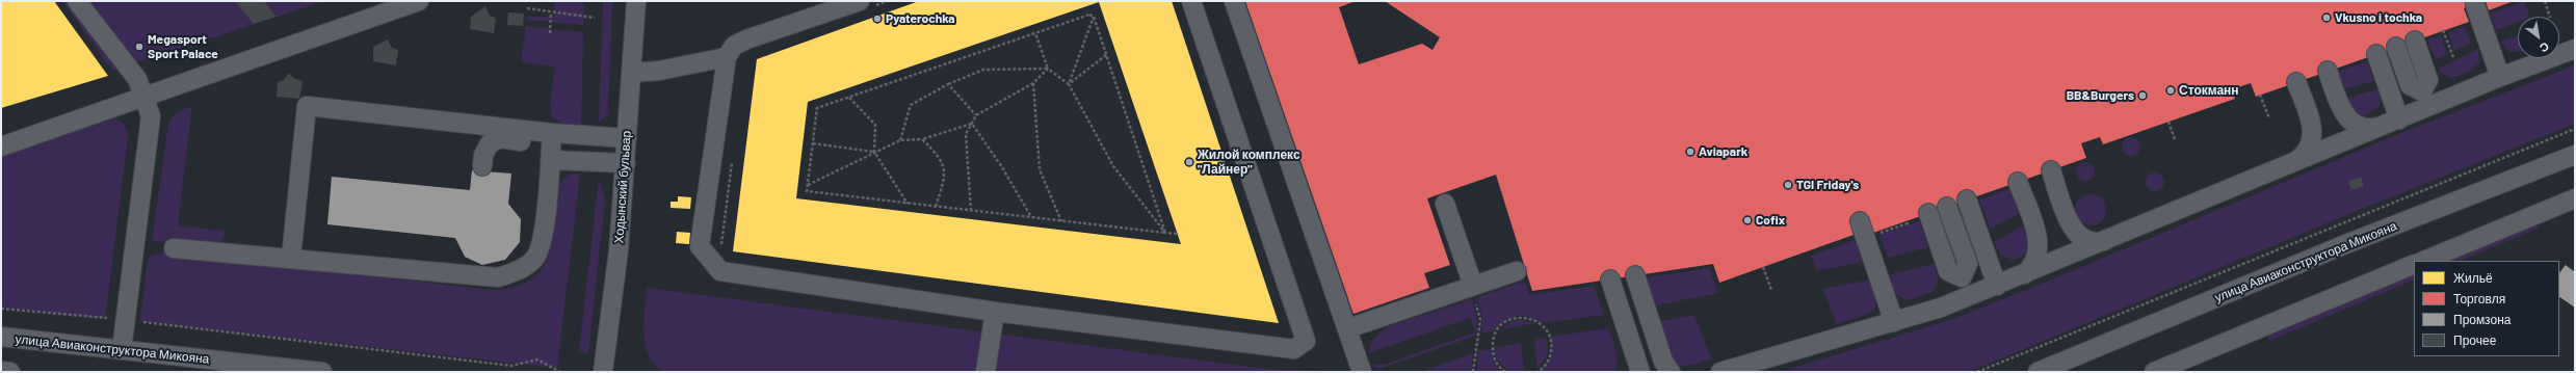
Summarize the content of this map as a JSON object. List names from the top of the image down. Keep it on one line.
{"streets":{"street":["Ходынский бульвар","улица Авиаконструктора Микояна"]},"places":["Vkusno i tochka","Pyaterochka","Megasport Sport Palace","Стокманн","BB&Burgers","Aviapark","Жилой комплекс \"Лайнер\"","TGI Friday's","Cofix"],"legend":["Жильё","Торговля","Промзона","Прочее"],"north":"bottom right"}
